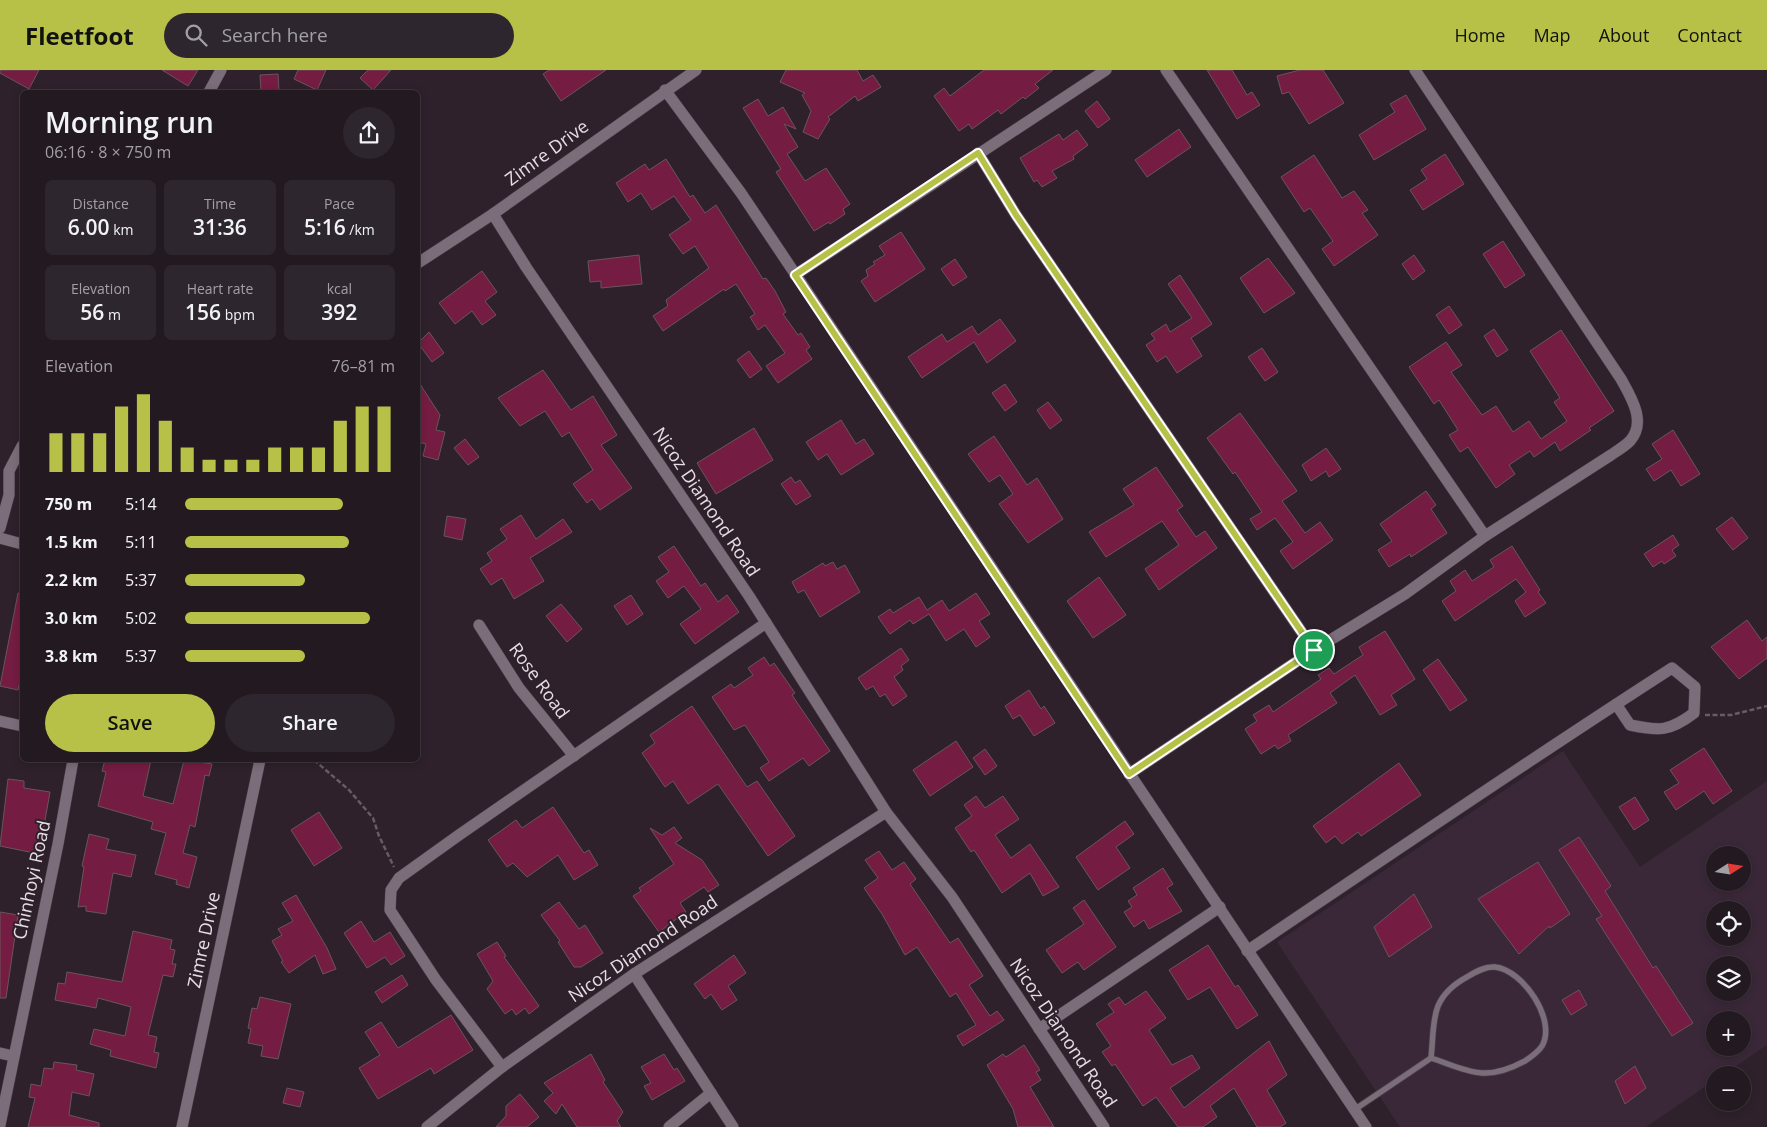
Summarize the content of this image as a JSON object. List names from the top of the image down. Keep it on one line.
{"streets":{"street":["Zimre Drive","Nicoz Diamond Road","Rose Road","Chinhoyi Road"]},"crossings":[["Zimre Drive","Nicoz Diamond Road"]],"north":"right","page":{"header":"Fleetfoot","search":"Search here","nav":["Home","Map","About","Contact"],"heading":["Morning run","06:16 · 8 × 750 m"],"stats":[["Distance","6.00 km"],["Time","31:36"],["Pace","5:16 /km"],["Elevation","56 m"],["Heart rate","156 bpm"],["kcal","392"]],"chart":["Elevation","76–81 m"],"list":[{"name":"750 m","note":"5:14"},{"name":"1.5 km","note":"5:11"},{"name":"2.2 km","note":"5:37"},{"name":"3.0 km","note":"5:02"},{"name":"3.8 km","note":"5:37"}],"buttons":["Save","Share"],"map_buttons":["+","−"]}}
